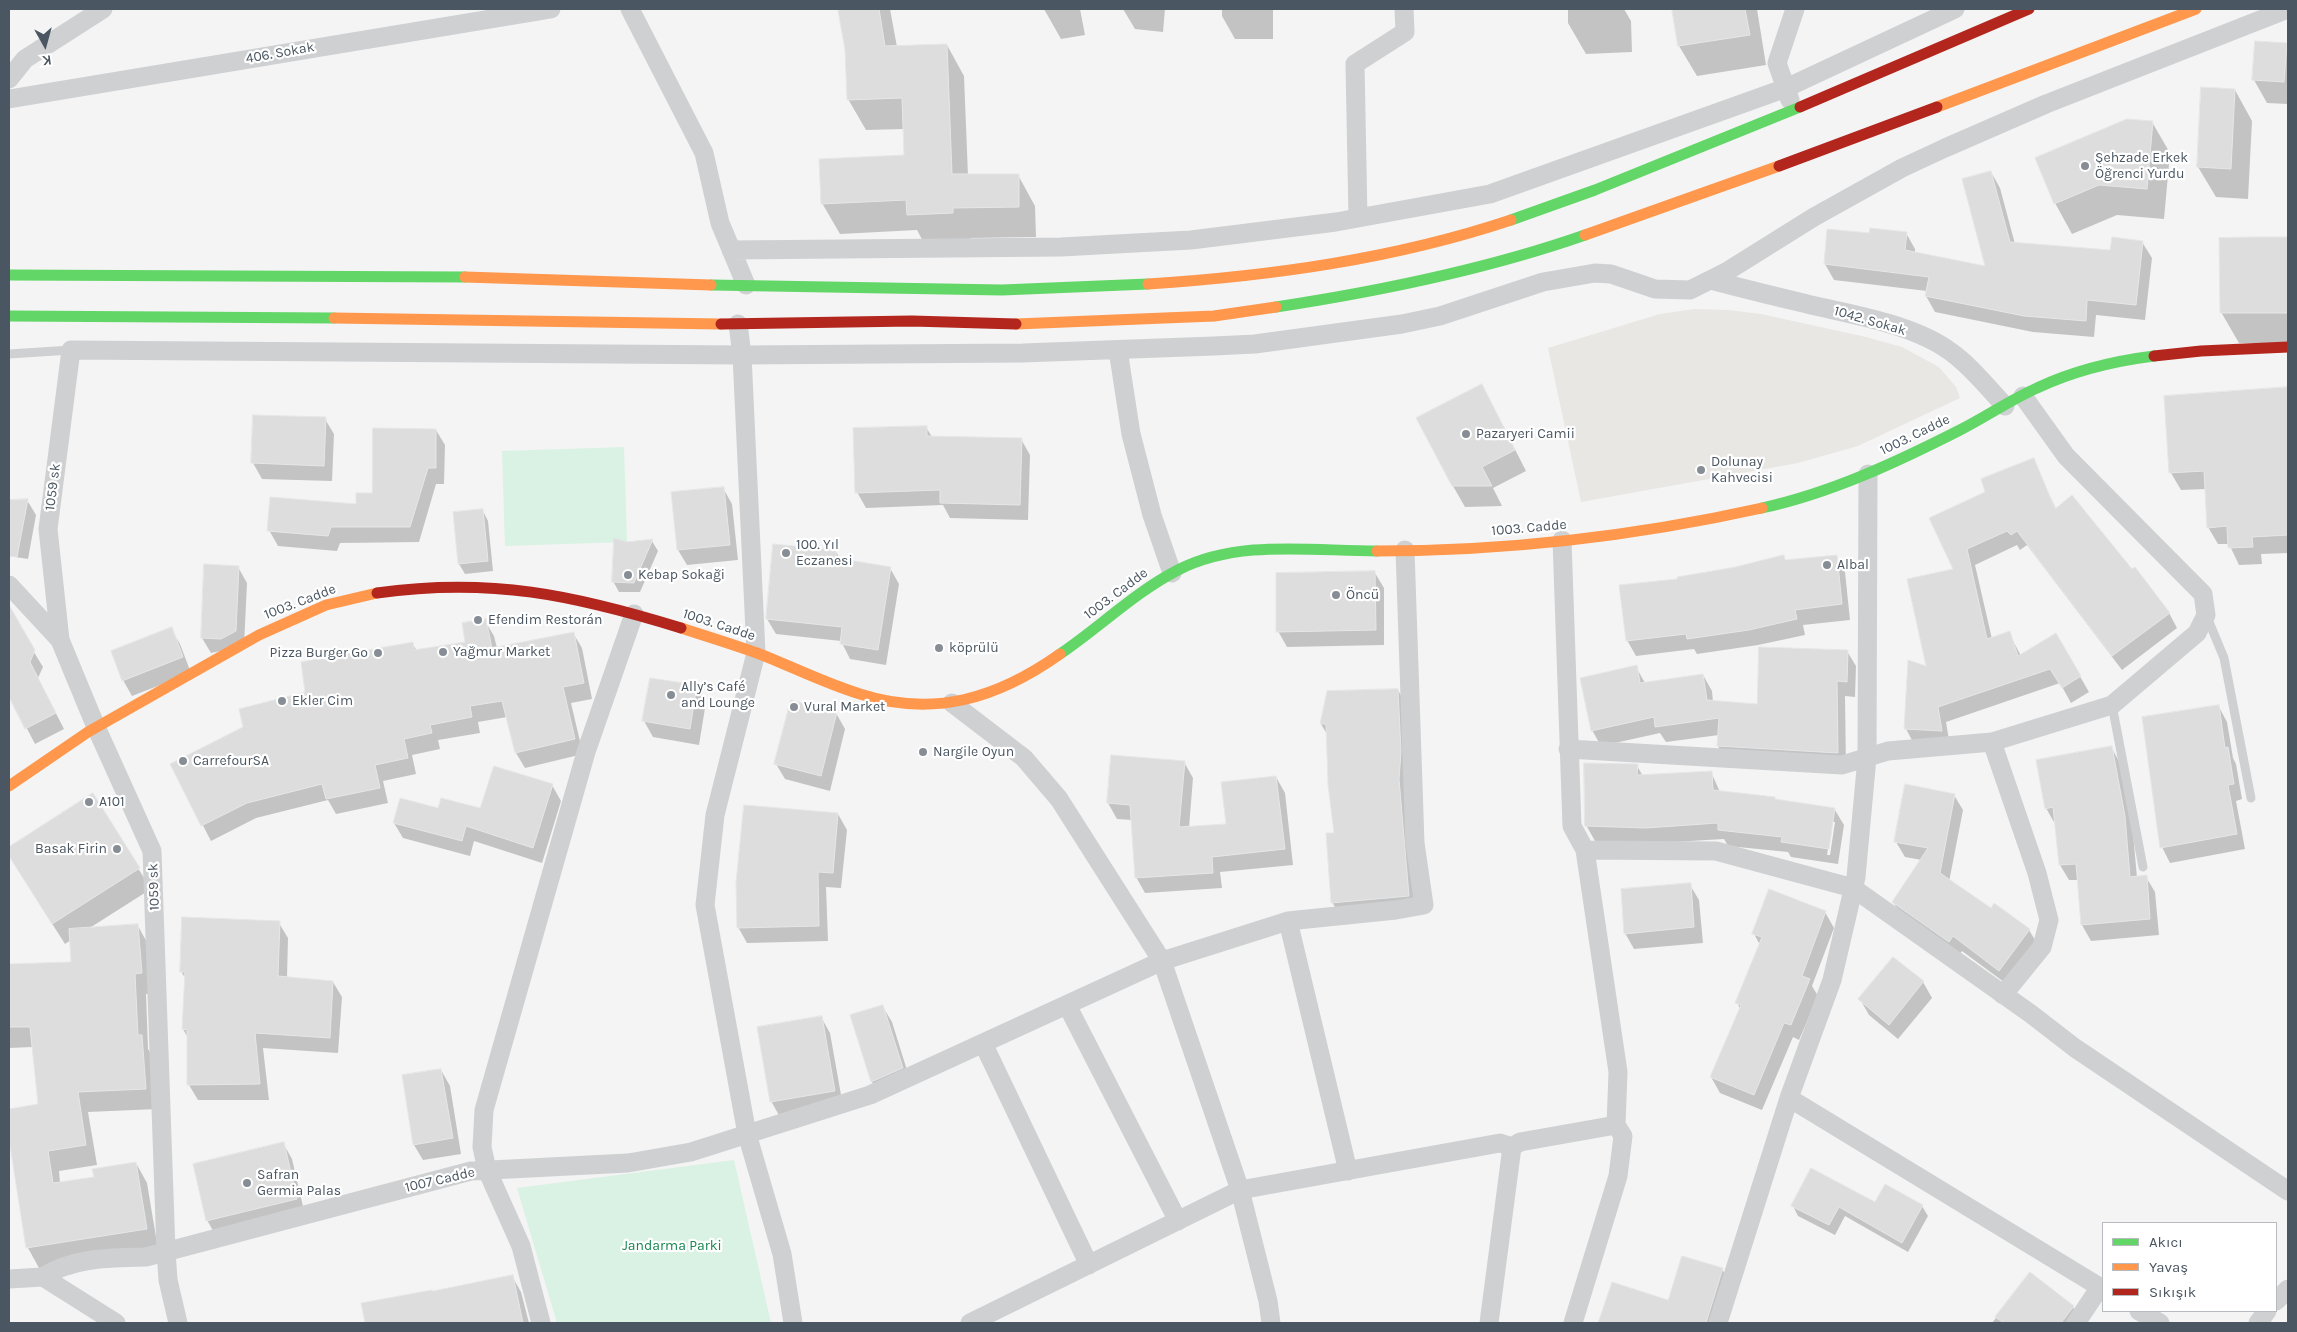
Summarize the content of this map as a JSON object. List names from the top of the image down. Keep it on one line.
{"streets":{"main road":["1003. Cadde"],"street":["406. Sokak","1042. Sokak","1059 sk","1007 Cadde"]},"crossings":[["1042. Sokak","1003. Cadde"],["1003. Cadde","1059 sk"],["1003. Cadde","1007 Cadde"],["1059 sk","1007 Cadde"]],"parks":["Jandarma Parki"],"places":["Şehzade Erkek Öğrenci Yurdu","Pazaryeri Camii","Dolunay Kahvecisi","100. Yıl Eczanesi","Albal","Kebap Sokaği","Öncü","Efendim Restorán","köprülü","Yağmur Market","Pizza Burger Go","Ally’s Café and Lounge","Ekler Cim","Vural Market","Nargile Oyun","CarrefourSA","A101","Basak Firin","Safran Germia Palas"],"legend":["Akıcı","Yavaş","Sıkışık"],"north":"bottom"}
